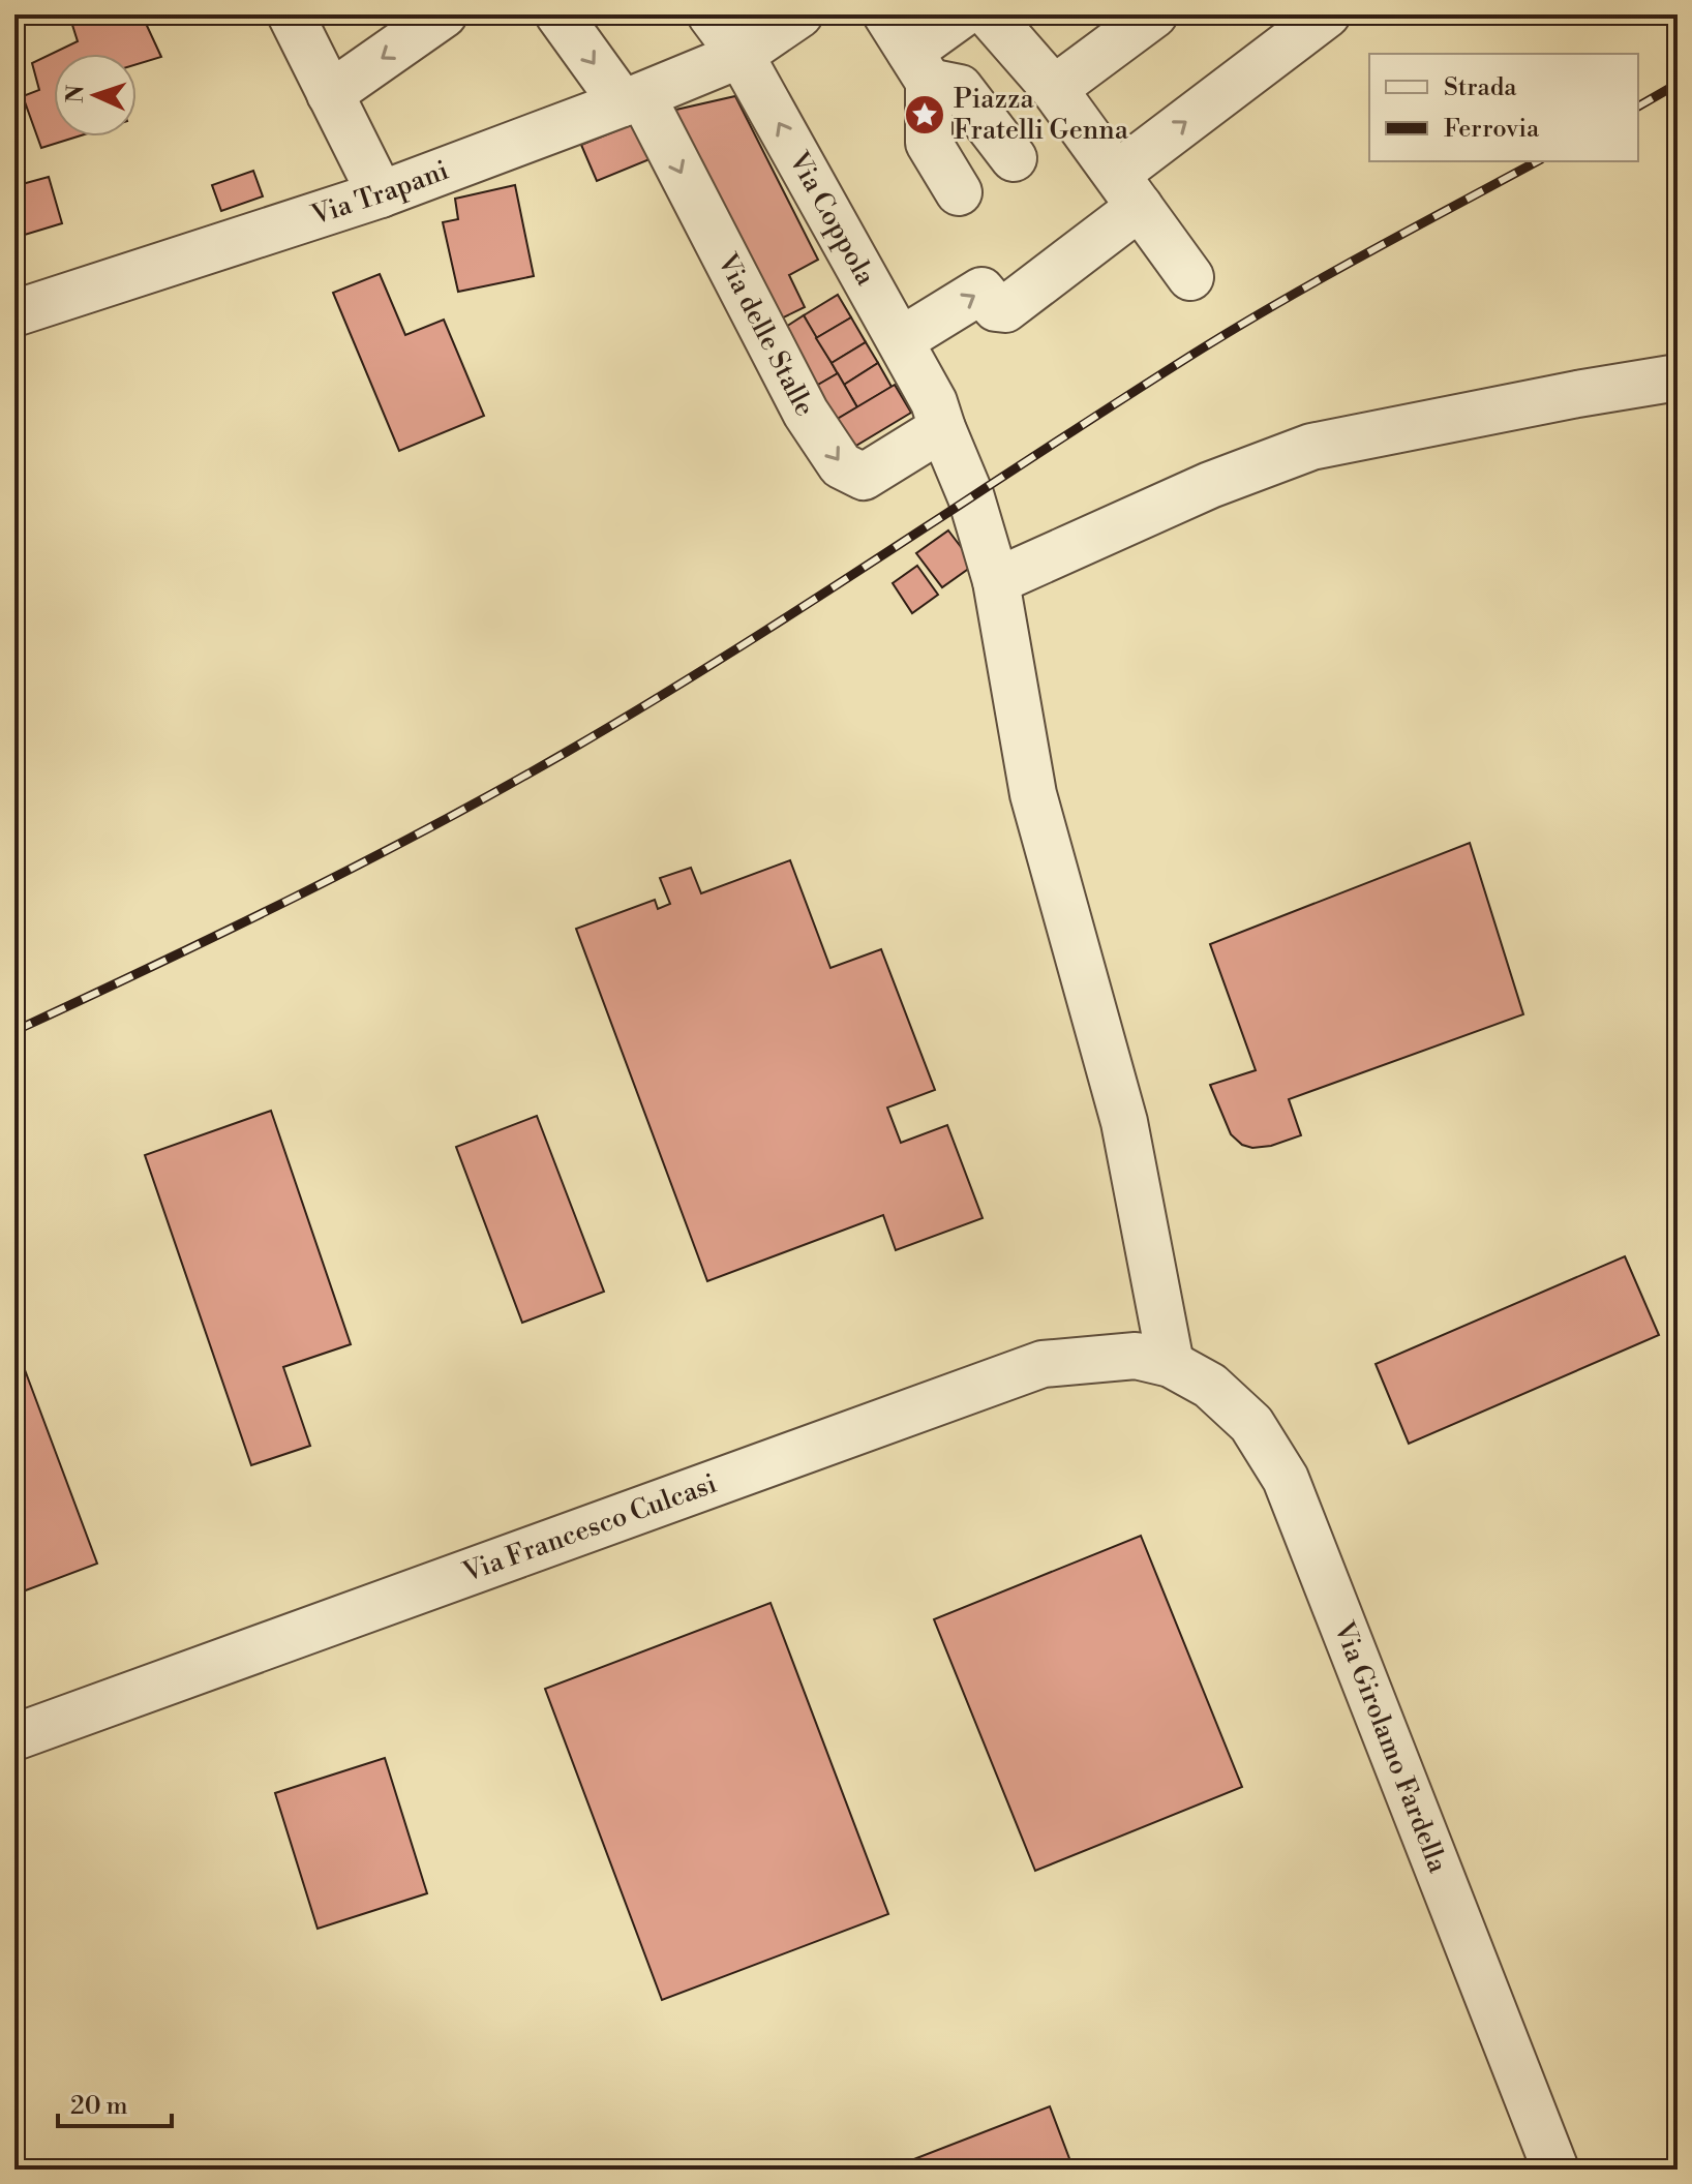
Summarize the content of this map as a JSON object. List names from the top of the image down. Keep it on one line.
{"streets":{"street":["Via Trapani","Via Coppola","Via delle Stalle","Via Francesco Culcasi","Via Girolamo Fardella"]},"crossings":[["Via Trapani","Via Coppola"],["Via Trapani","Via delle Stalle"],["Via Coppola","Via delle Stalle"],["Via Coppola","Via Francesco Culcasi"],["Via Coppola","Via Girolamo Fardella"],["Via Francesco Culcasi","Via Girolamo Fardella"]],"places":{"place":["Piazza Fratelli Genna"]},"legend":["Strada","Ferrovia"],"scale_bar":"20 m","north":"left"}
